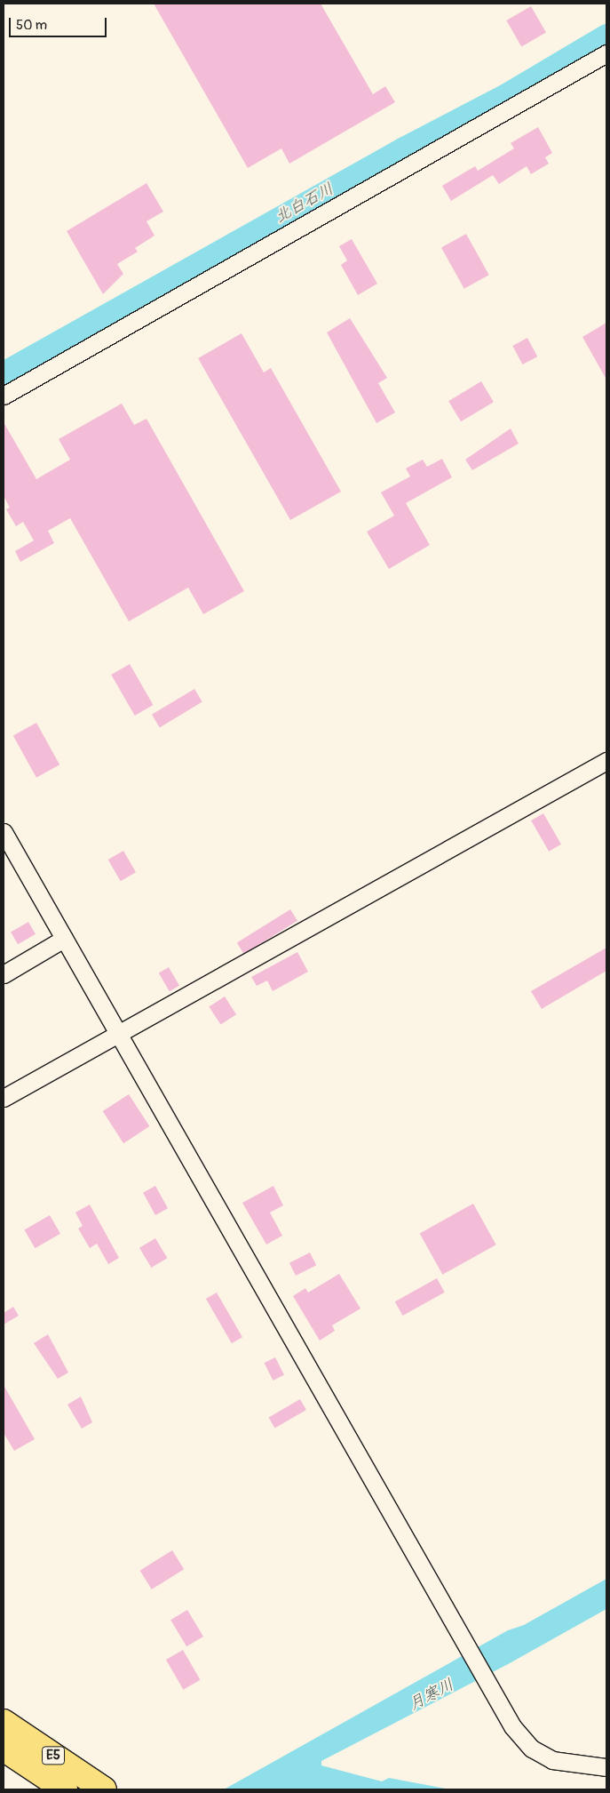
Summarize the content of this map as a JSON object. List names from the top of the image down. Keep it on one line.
{"streets":{"highway":["E5"]},"water":["北白石川","月寒川"],"scale_bar":"50 m"}
